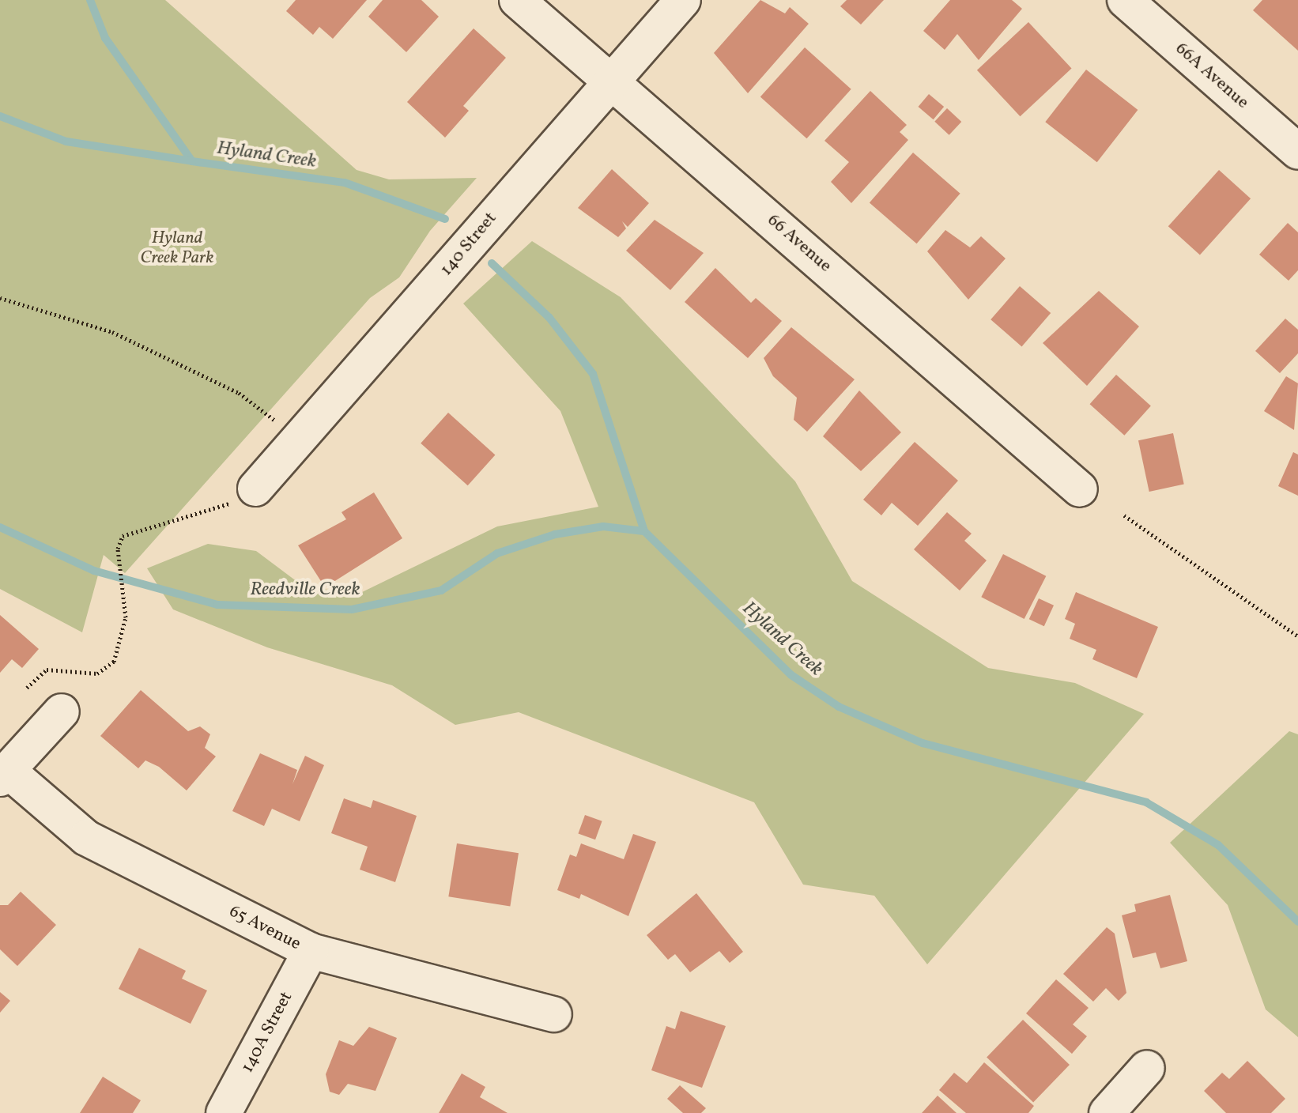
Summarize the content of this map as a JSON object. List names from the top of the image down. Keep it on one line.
{"streets":{"street":["66A Avenue","66 Avenue","140 Street","65 Avenue","140A Street"]},"crossings":[["66 Avenue","140 Street"],["65 Avenue","140A Street"]],"water":["Hyland Creek","Reedville Creek"],"parks":["Hyland Creek Park"]}
